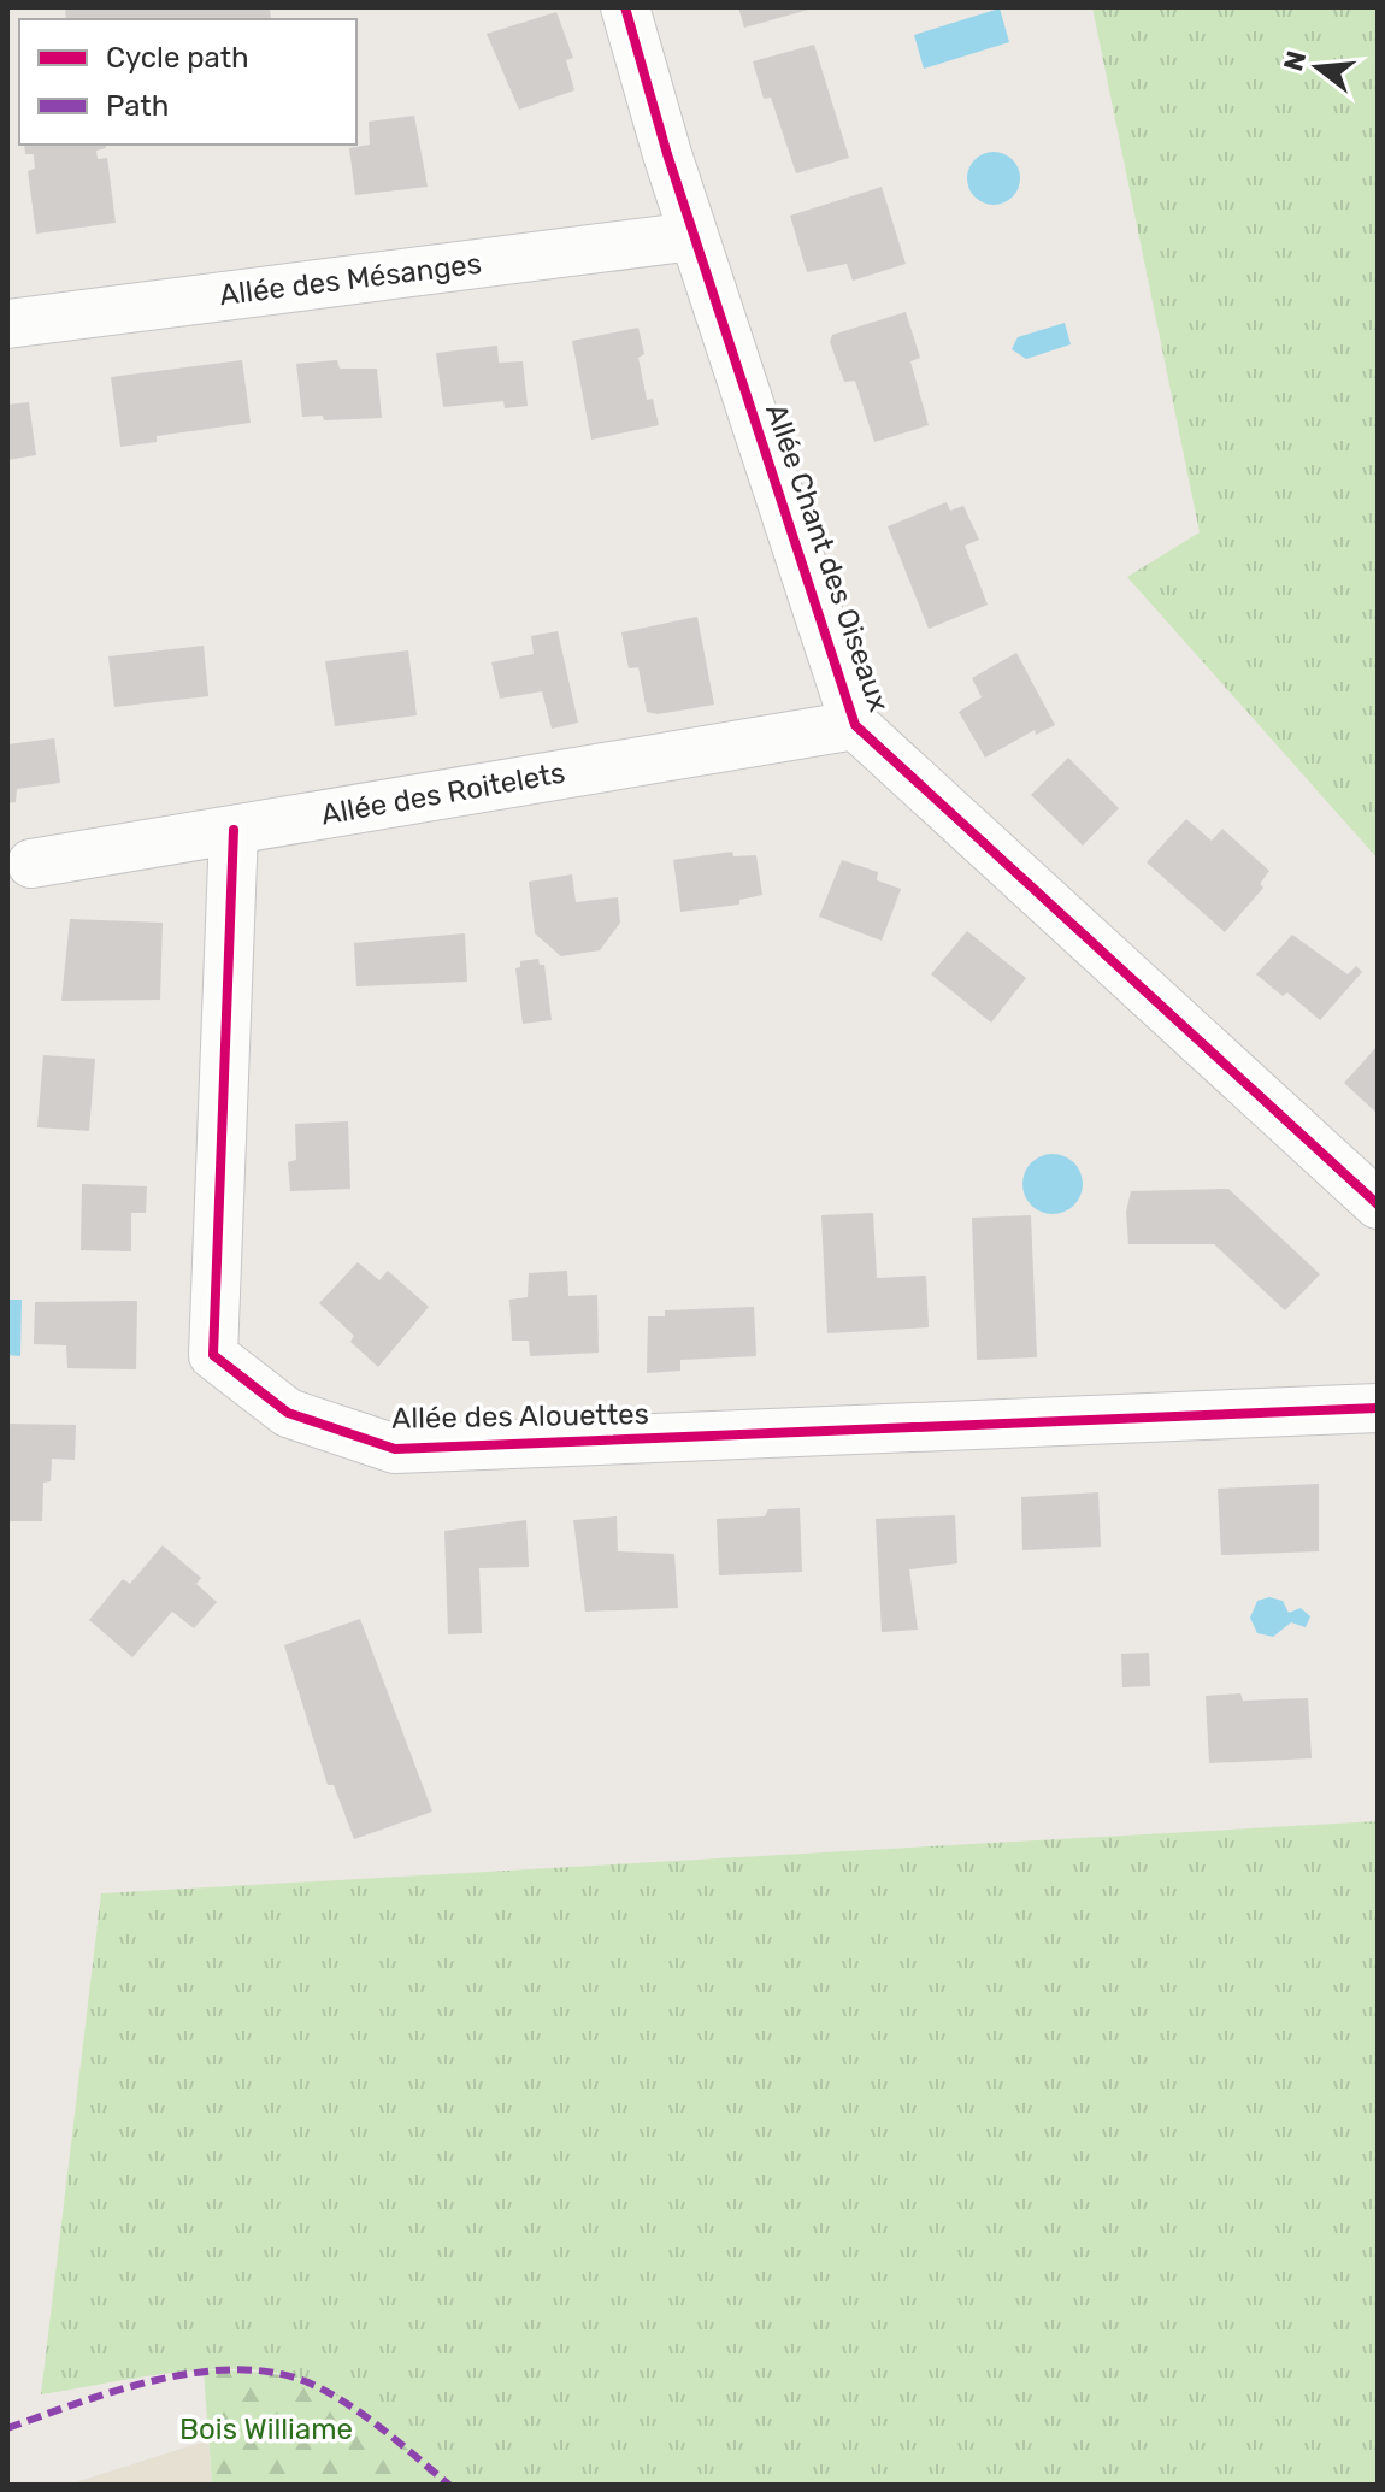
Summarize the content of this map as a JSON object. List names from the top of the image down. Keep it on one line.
{"streets":{"street":["Allée des Mésanges","Allée Chant des Oiseaux","Allée des Roitelets","Allée des Alouettes"]},"crossings":[["Allée des Mésanges","Allée Chant des Oiseaux"],["Allée Chant des Oiseaux","Allée des Roitelets"],["Allée des Roitelets","Allée des Alouettes"]],"parks":["Bois Williame"],"legend":["Cycle path","Path"],"north":"left"}
